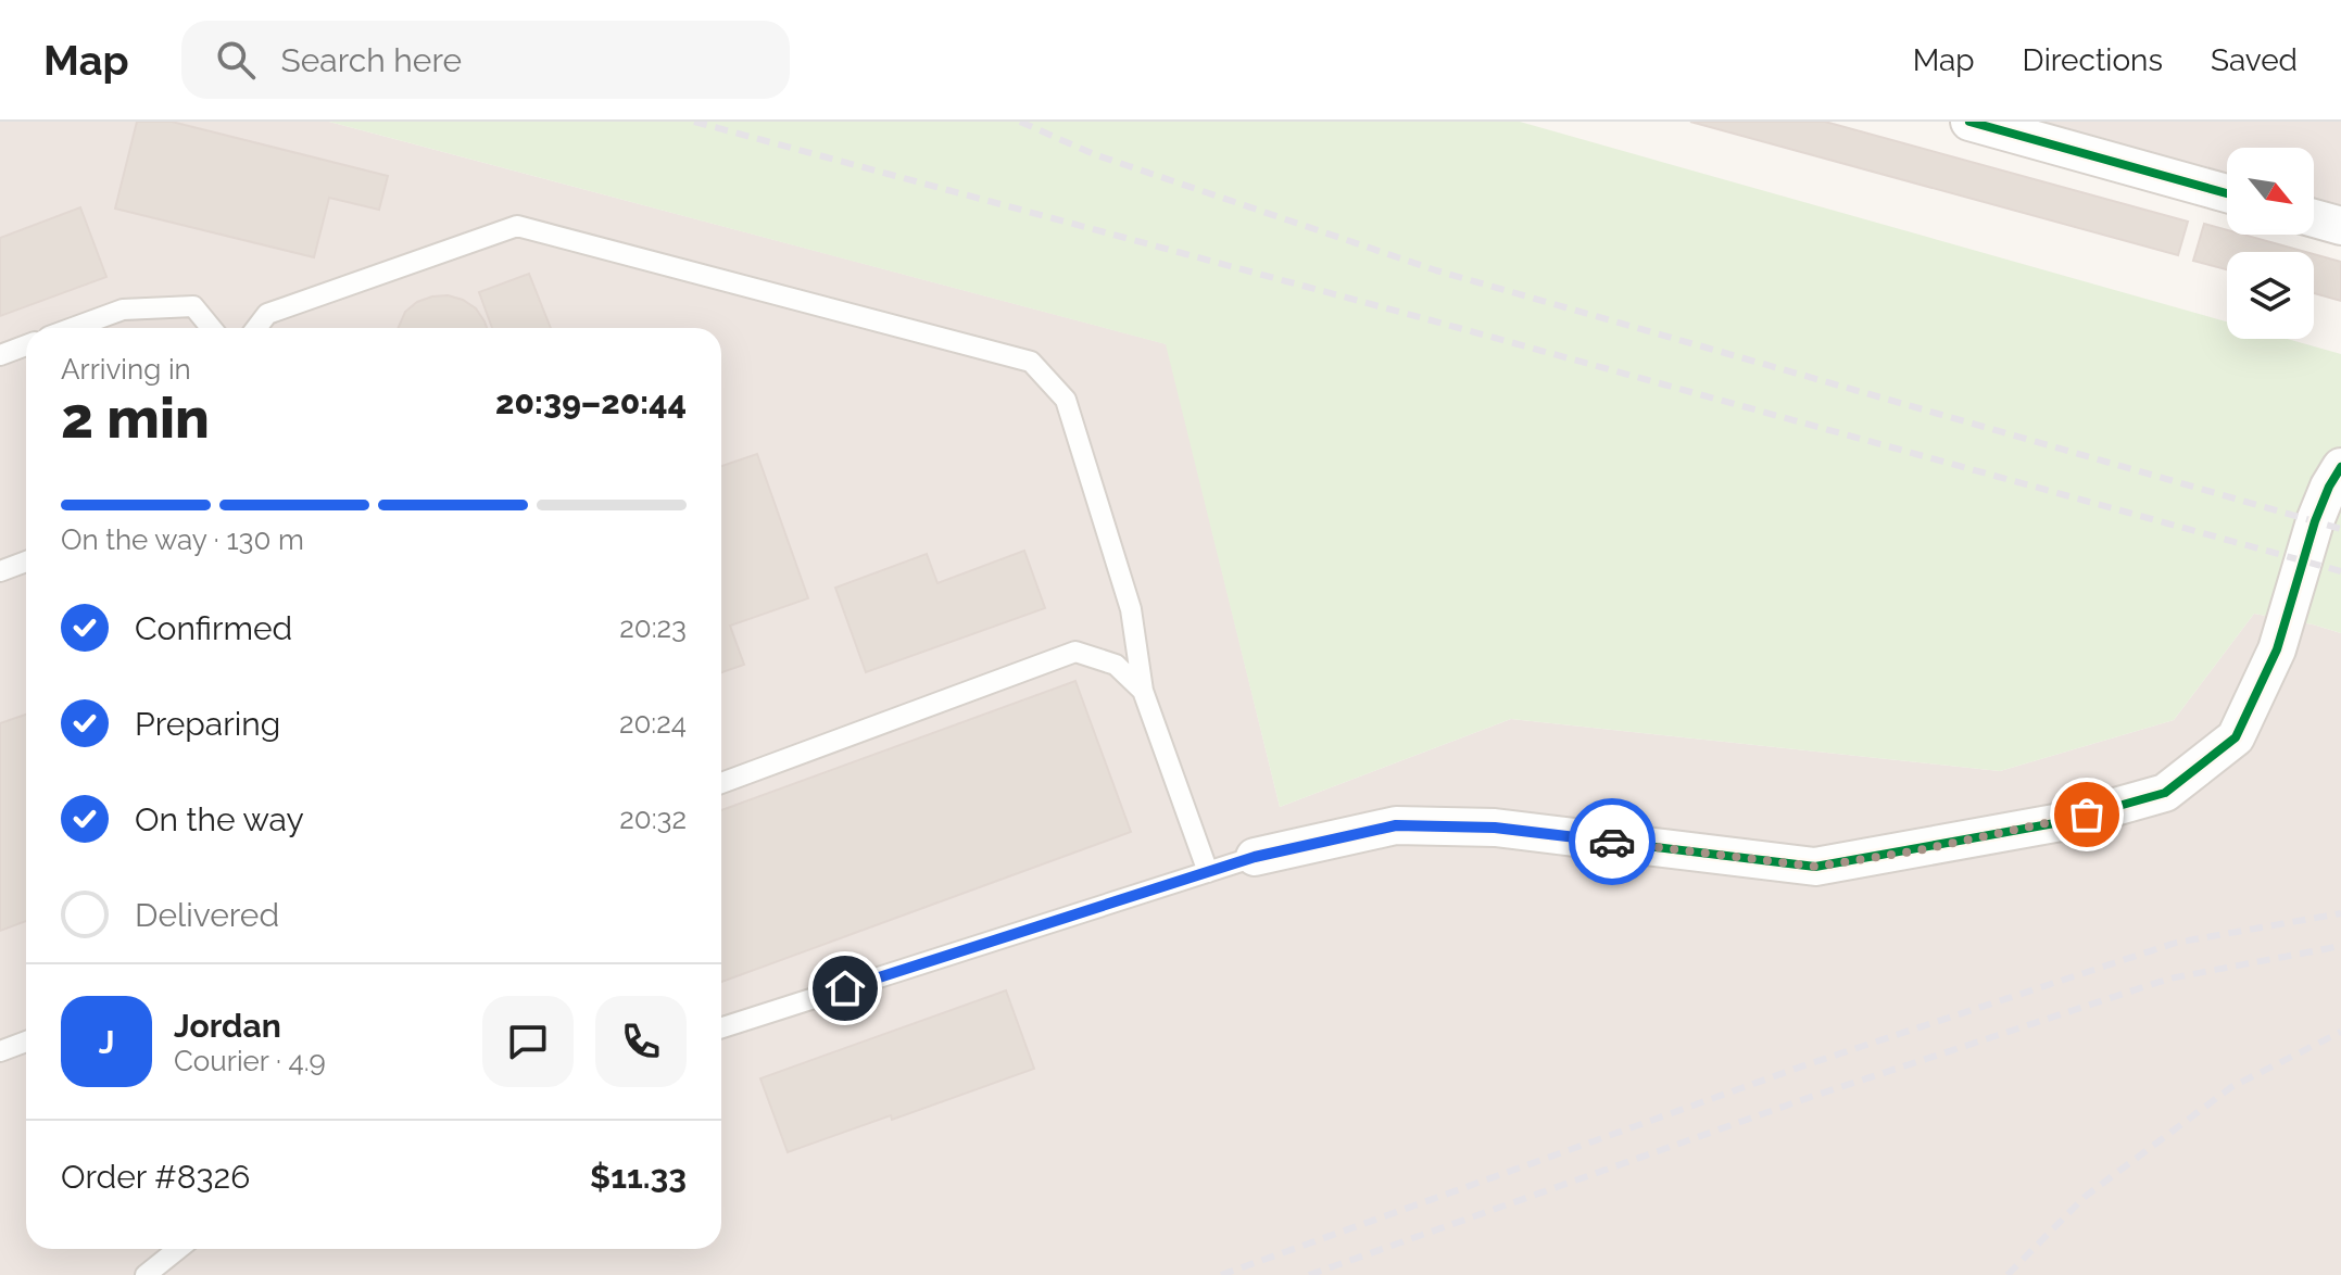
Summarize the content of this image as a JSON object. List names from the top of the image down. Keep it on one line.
{"north":"bottom right","page":{"header":"Map","search":"Search here","nav":["Map","Directions","Saved"],"heading":["2 min","Arriving in","20:39–20:44"],"panel":["Jordan","Courier · 4.9","Order #8326","$11.33"],"bar":"On the way · 130 m","list":[["Confirmed","20:23"],["Preparing","20:24"],["On the way","20:32"],"Delivered"],"round":"J"}}
